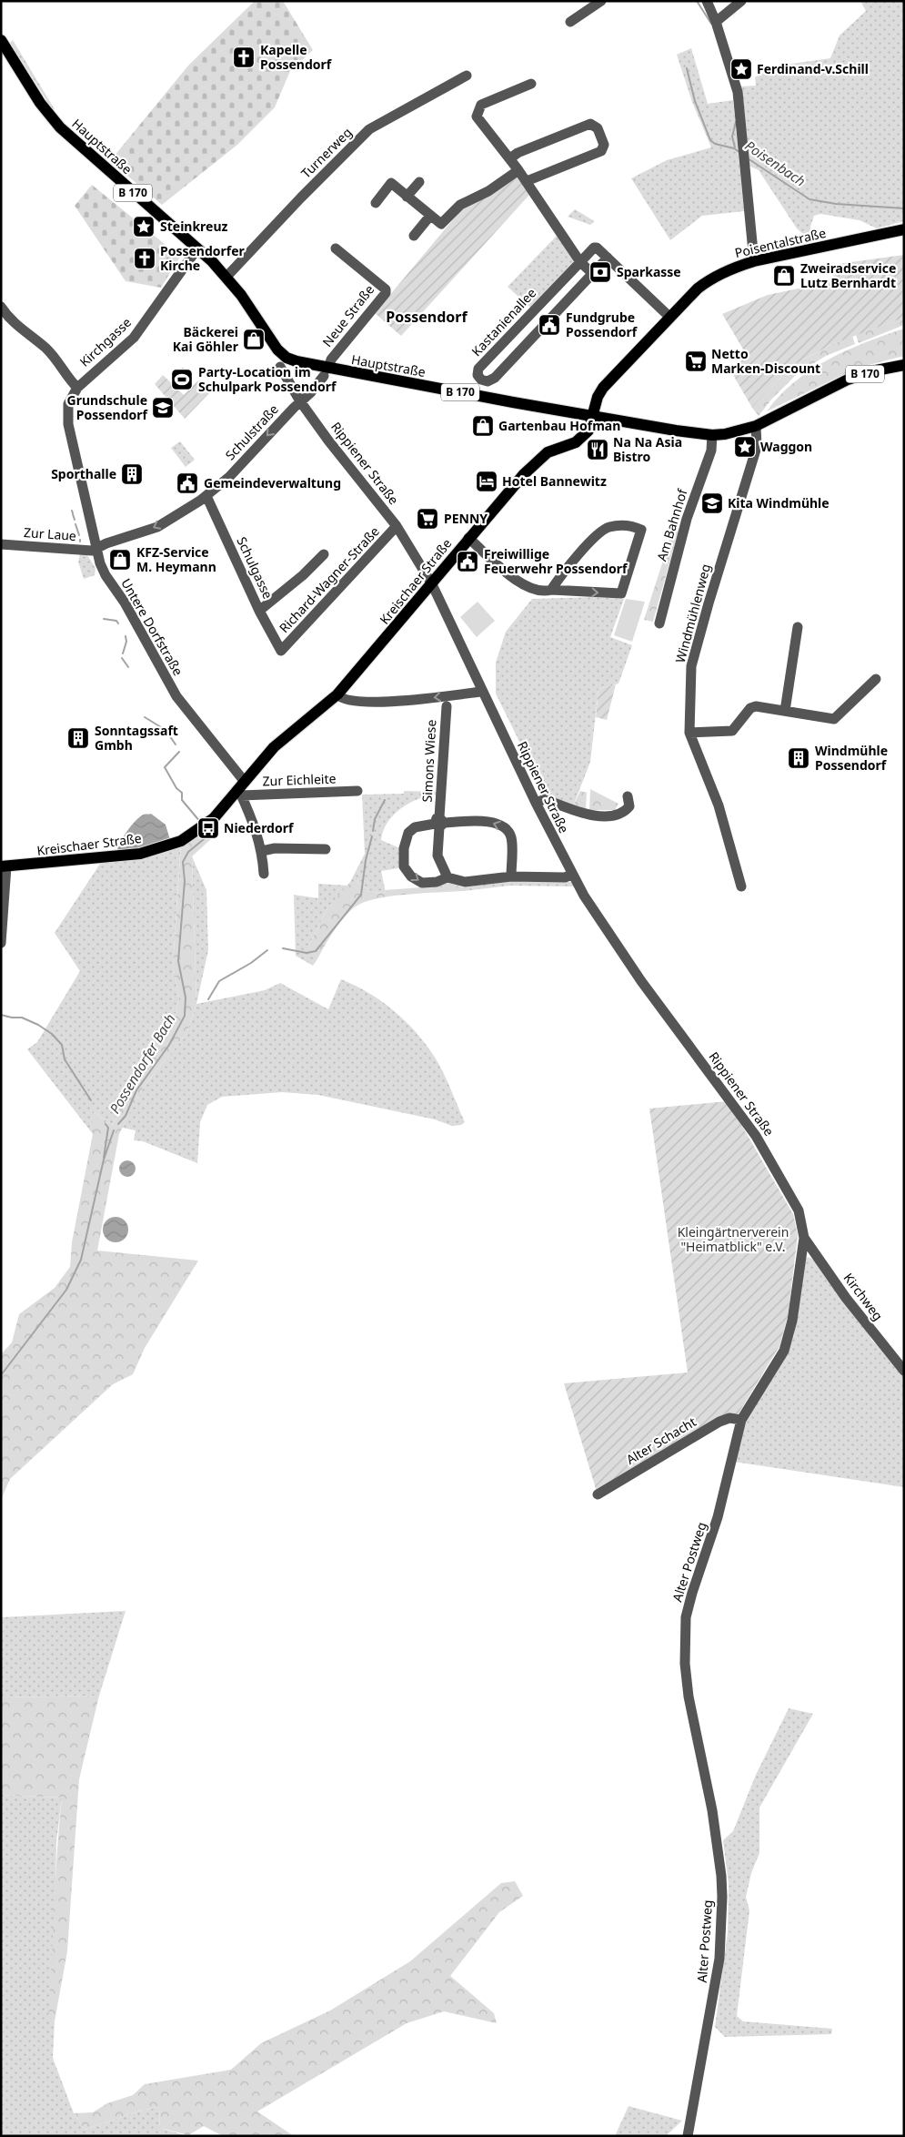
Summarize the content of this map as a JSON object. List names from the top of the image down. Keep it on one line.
{"streets":{"main road":["Hauptstraße","B 170","Poisentalstraße","Kreischaer Straße"],"street":["Turnerweg","Neue Straße","Kastanienallee","Kirchgasse","Schulstraße","Rippiener Straße","Am Bahnhof","Zur Laue","Schulgasse","Richard-Wagner-Straße","Windmühlenweg","Untere Dorfstraße","Simons Wiese","Zur Eichleite","Kirchweg","Alter Schacht","Alter Postweg"]},"crossings":[["Hauptstraße","Turnerweg"],["Hauptstraße","Poisentalstraße"],["Hauptstraße","Neue Straße"],["Hauptstraße","Kirchgasse"],["Hauptstraße","Schulstraße"],["Hauptstraße","Am Bahnhof"],["Hauptstraße","Kreischaer Straße"],["Hauptstraße","Windmühlenweg"],["Poisentalstraße","Kreischaer Straße"],["Neue Straße","Schulstraße"],["Kirchgasse","Untere Dorfstraße"],["Schulstraße","Rippiener Straße"],["Schulstraße","Zur Laue"],["Schulstraße","Schulgasse"],["Schulstraße","Untere Dorfstraße"],["Rippiener Straße","Richard-Wagner-Straße"],["Rippiener Straße","Kreischaer Straße"],["Rippiener Straße","Kirchweg"],["Rippiener Straße","Alter Postweg"],["Zur Laue","Untere Dorfstraße"],["Schulgasse","Richard-Wagner-Straße"],["Kreischaer Straße","Untere Dorfstraße"],["Kreischaer Straße","Zur Eichleite"],["Untere Dorfstraße","Zur Eichleite"],["Kirchweg","Alter Postweg"],["Alter Schacht","Alter Postweg"]],"one_way":["Schulstraße"],"districts":["Possendorf"],"water":["Poisenbach","Possendorfer Bach"],"parks":["Kleingärtnerverein \"Heimatblick\" e.V."],"places":{"church":["Kapelle Possendorf","Possendorfer Kirche"],"place":["Ferdinand-v.Schill","Steinkreuz","Waggon"],"bank":["Sparkasse"],"shop":["Zweiradservice Lutz Bernhardt","Bäckerei Kai Göhler","Gartenbau Hofman","KFZ-Service M. Heymann"],"public building":["Fundgrube Possendorf","Gemeindeverwaltung","Freiwillige Feuerwehr Possendorf"],"supermarket":["Netto Marken-Discount","PENNY"],"sports":["Party-Location im Schulpark Possendorf"],"school or university":["Grundschule Possendorf","Kita Windmühle"],"restaurant":["Na Na Asia Bistro"],"building":["Sporthalle","Sonntagssaft Gmbh","Windmühle Possendorf"],"hotel":["Hotel Bannewitz"],"bus stop":["Niederdorf"]}}
